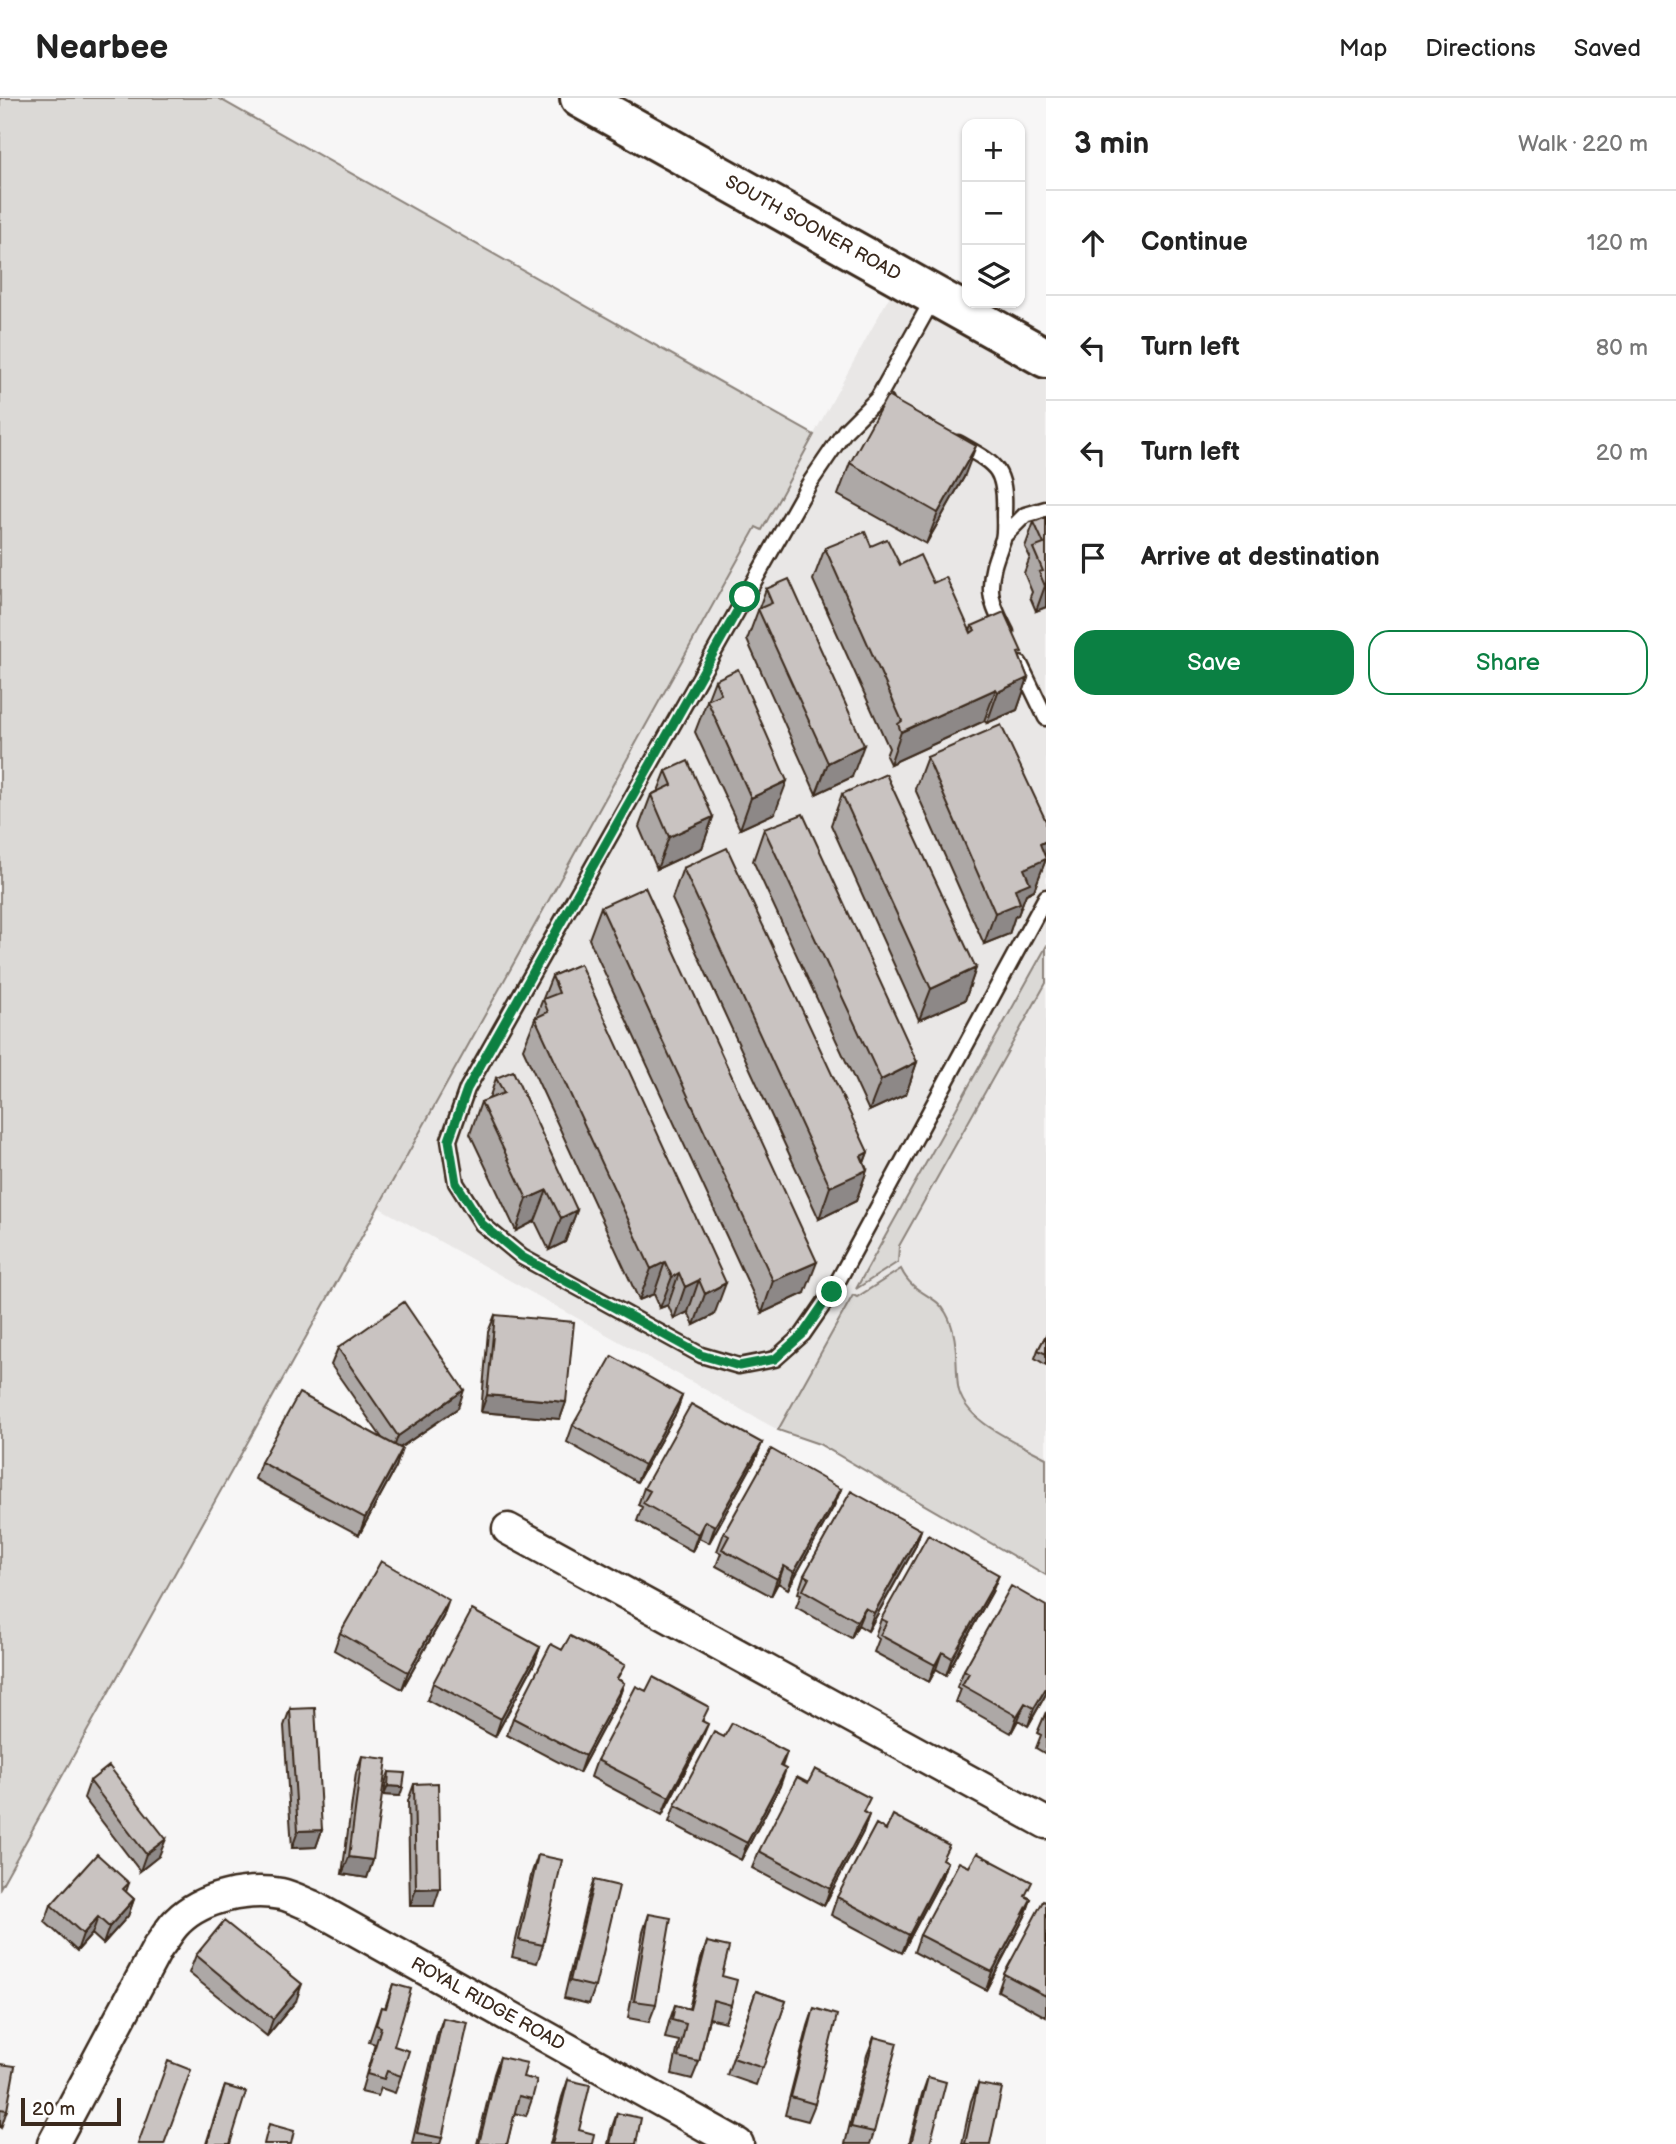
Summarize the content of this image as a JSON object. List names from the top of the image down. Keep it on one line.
{"streets":{"main road":["SOUTH SOONER ROAD"],"street":["ROYAL RIDGE ROAD"]},"scale_bar":"20 m","page":{"header":"Nearbee","nav":["Map","Directions","Saved"],"heading":["3 min","Walk · 220 m"],"map_buttons":["+","−"],"list":[["Continue","120 m"],["Turn left","80 m"],["Turn left","20 m"],"Arrive at destination"],"buttons":["Save","Share"],"scale":"20 m"}}
